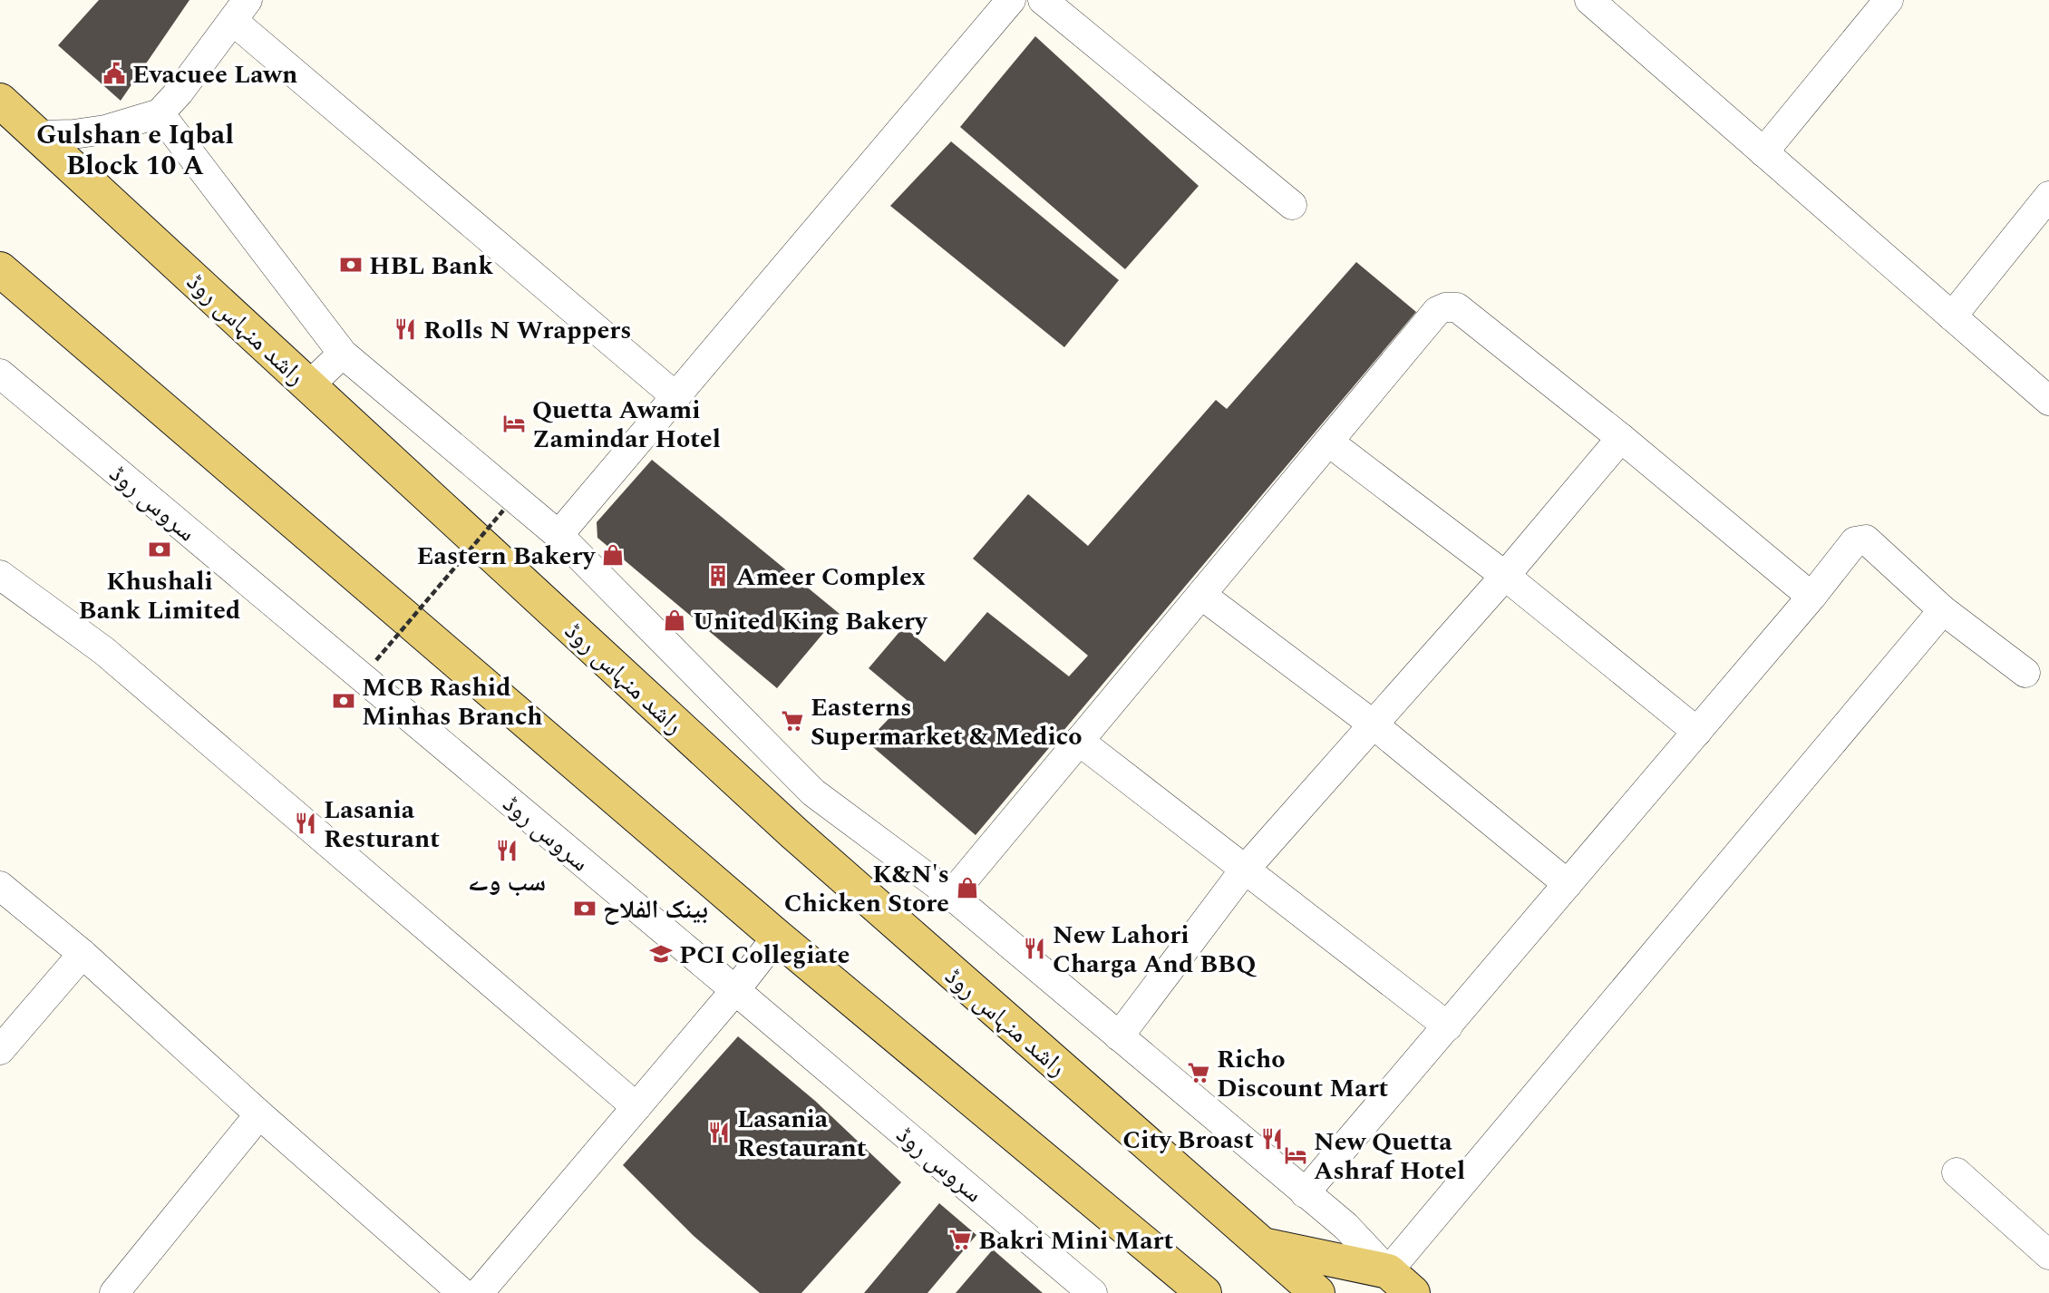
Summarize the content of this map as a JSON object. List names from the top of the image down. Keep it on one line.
{"streets":{"main road":["راشد منہاس روڈ"],"street":["سروس روڈ"]},"districts":["Gulshan e Iqbal Block 10 A"],"places":{"public building":["Evacuee Lawn"],"bank":["HBL Bank","Khushali Bank Limited","MCB Rashid Minhas Branch","بینک الفلاح"],"restaurant":["Rolls N Wrappers","Lasania Resturant","سب وے","New Lahori Charga And BBQ","Lasania Restaurant","City Broast"],"hotel":["Quetta Awami Zamindar Hotel","New Quetta Ashraf Hotel"],"shop":["Eastern Bakery","United King Bakery","K&N's Chicken Store"],"building":["Ameer Complex"],"supermarket":["Easterns Supermarket & Medico","Richo Discount Mart","Bakri Mini Mart"],"school or university":["PCI Collegiate"]}}
